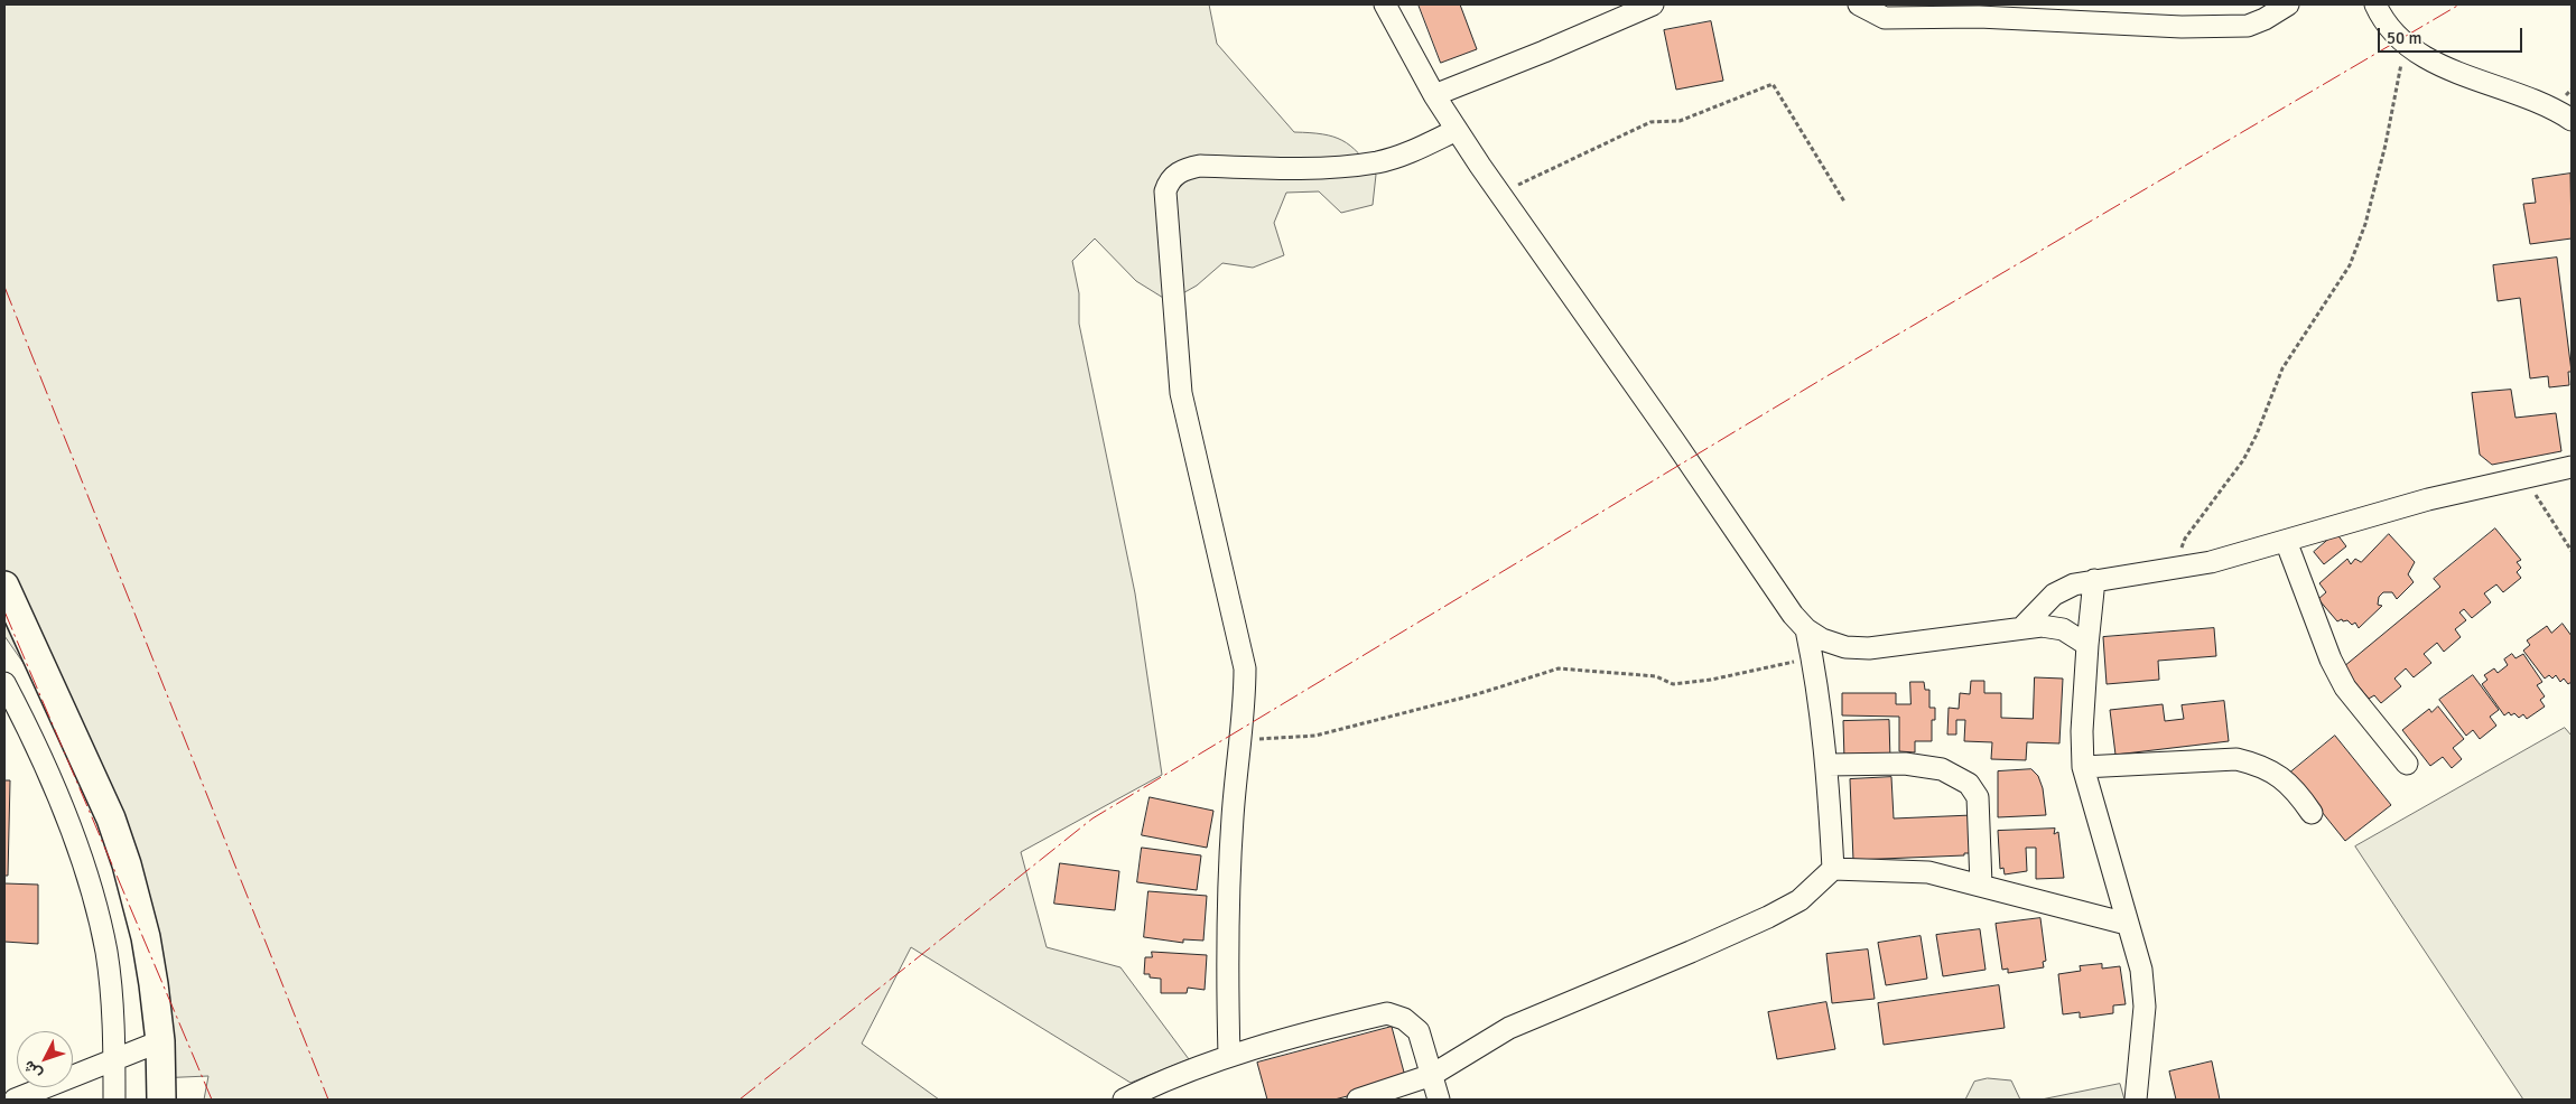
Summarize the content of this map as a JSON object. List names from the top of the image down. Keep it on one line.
{"scale_bar":"50 m","north":"bottom left"}
